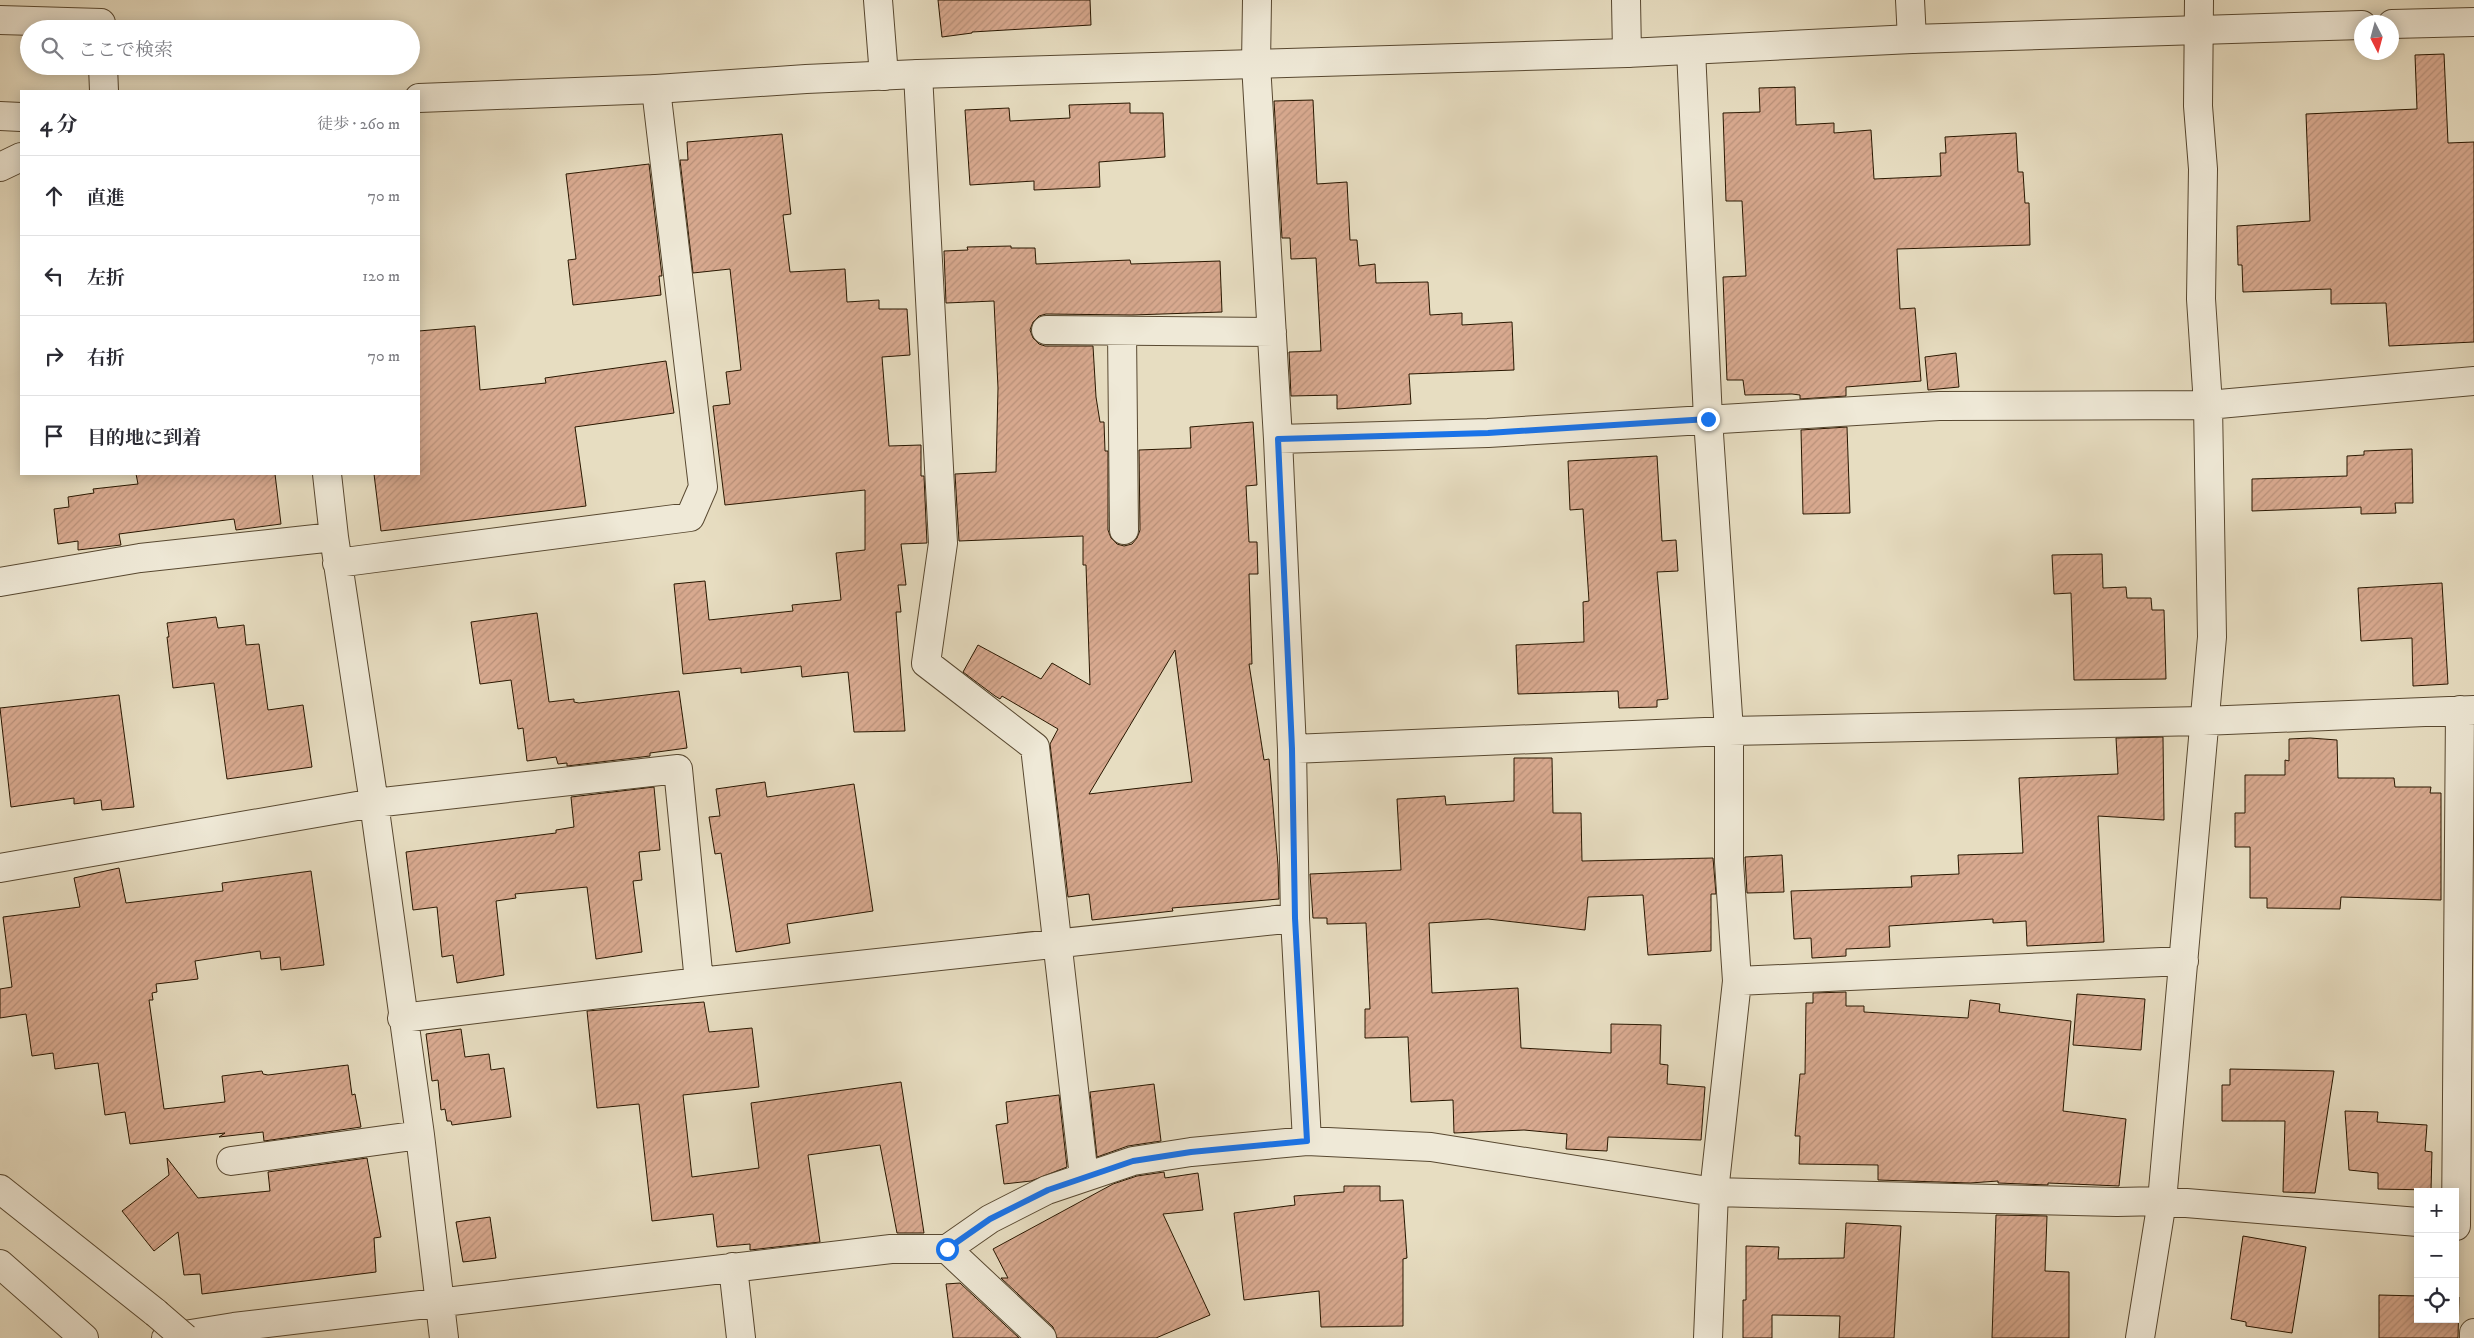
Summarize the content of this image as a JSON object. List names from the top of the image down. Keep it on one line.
{"north":"bottom","page":{"search":"ここで検索","heading":["4 分","徒歩 · 260 m"],"list":[["直進","70 m"],["左折","120 m"],["右折","70 m"],"目的地に到着"],"map_buttons":["+","−"]}}
